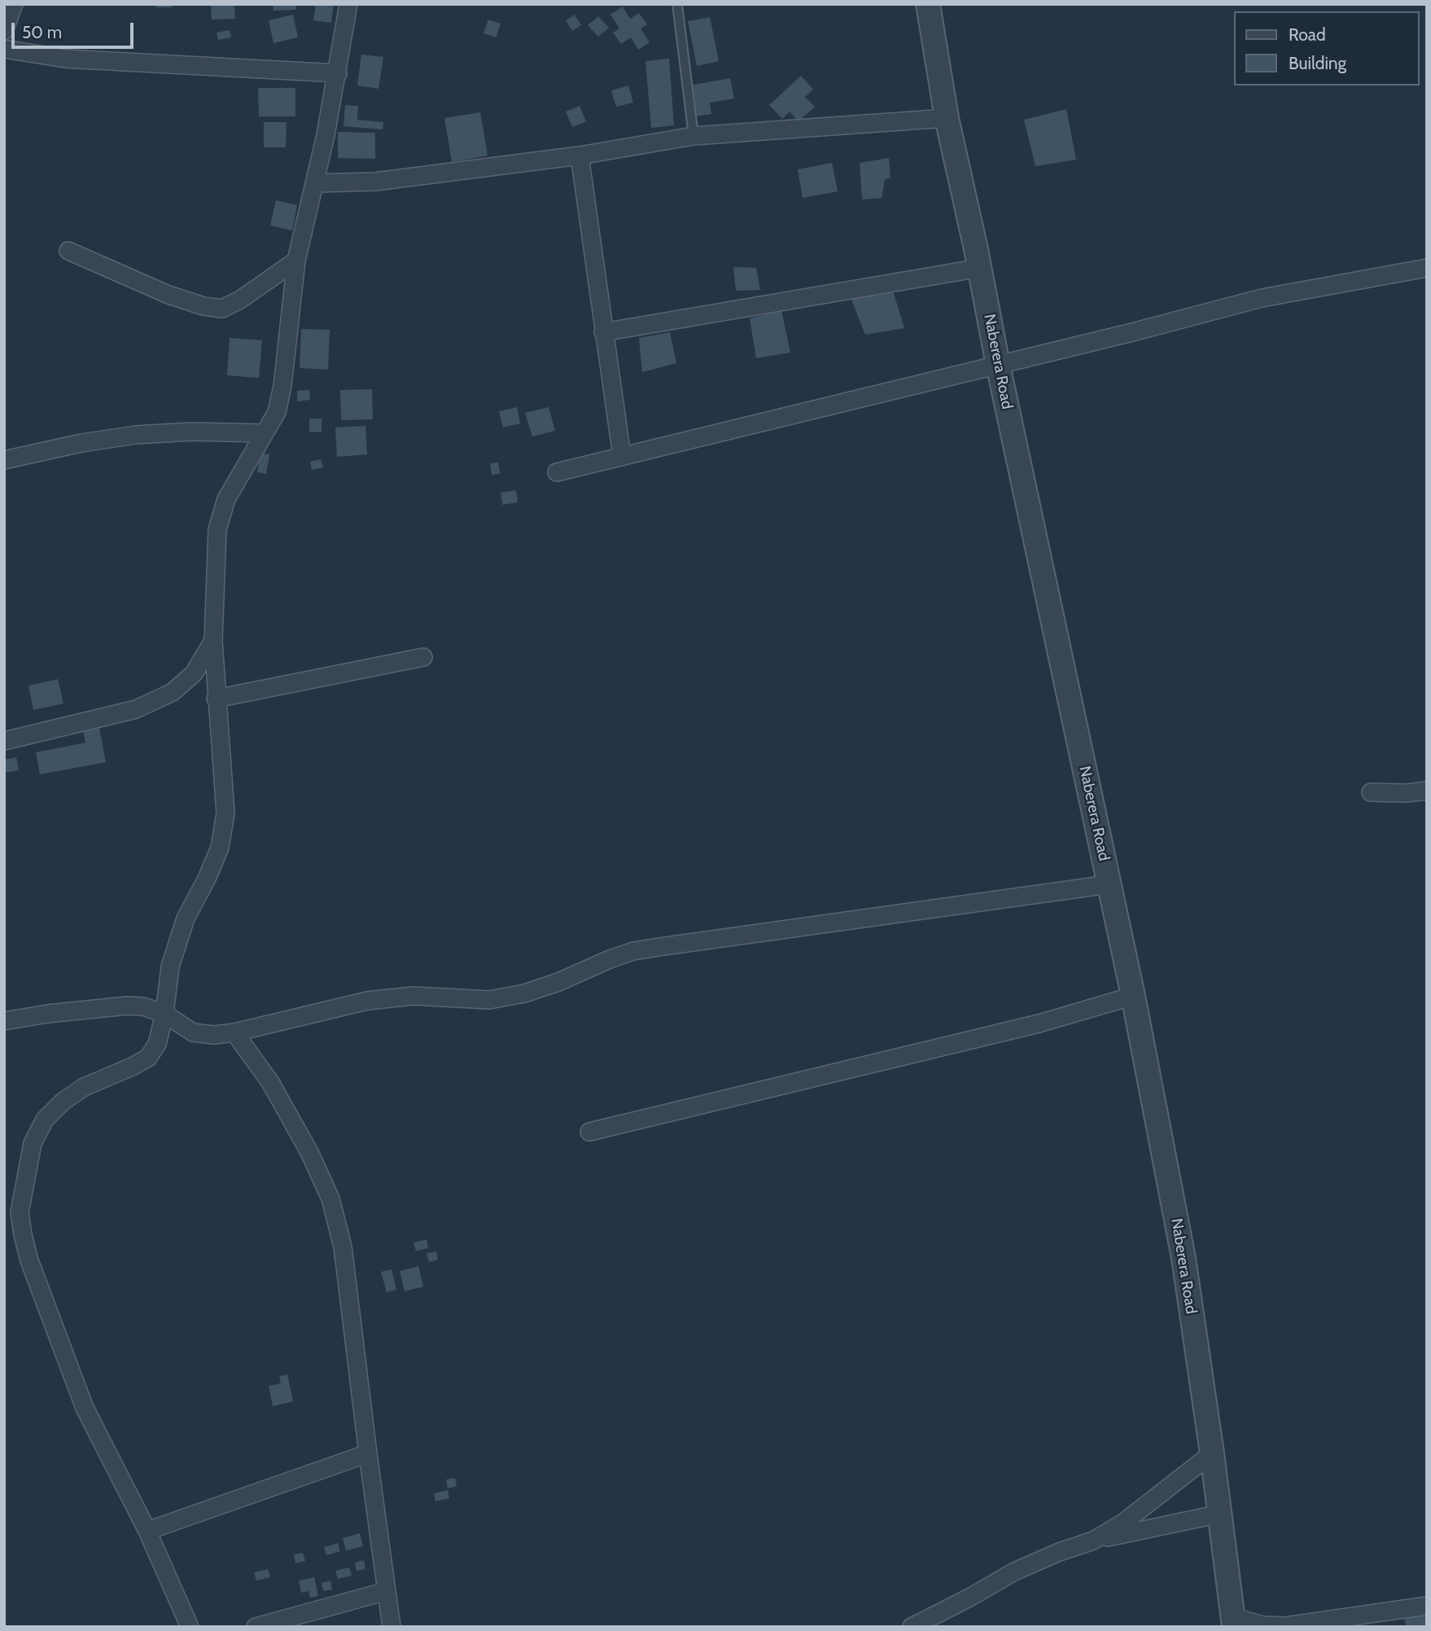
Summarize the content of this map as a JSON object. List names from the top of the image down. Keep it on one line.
{"streets":{"street":["Naberera Road"]},"legend":["Road","Building"],"scale_bar":"50 m"}
